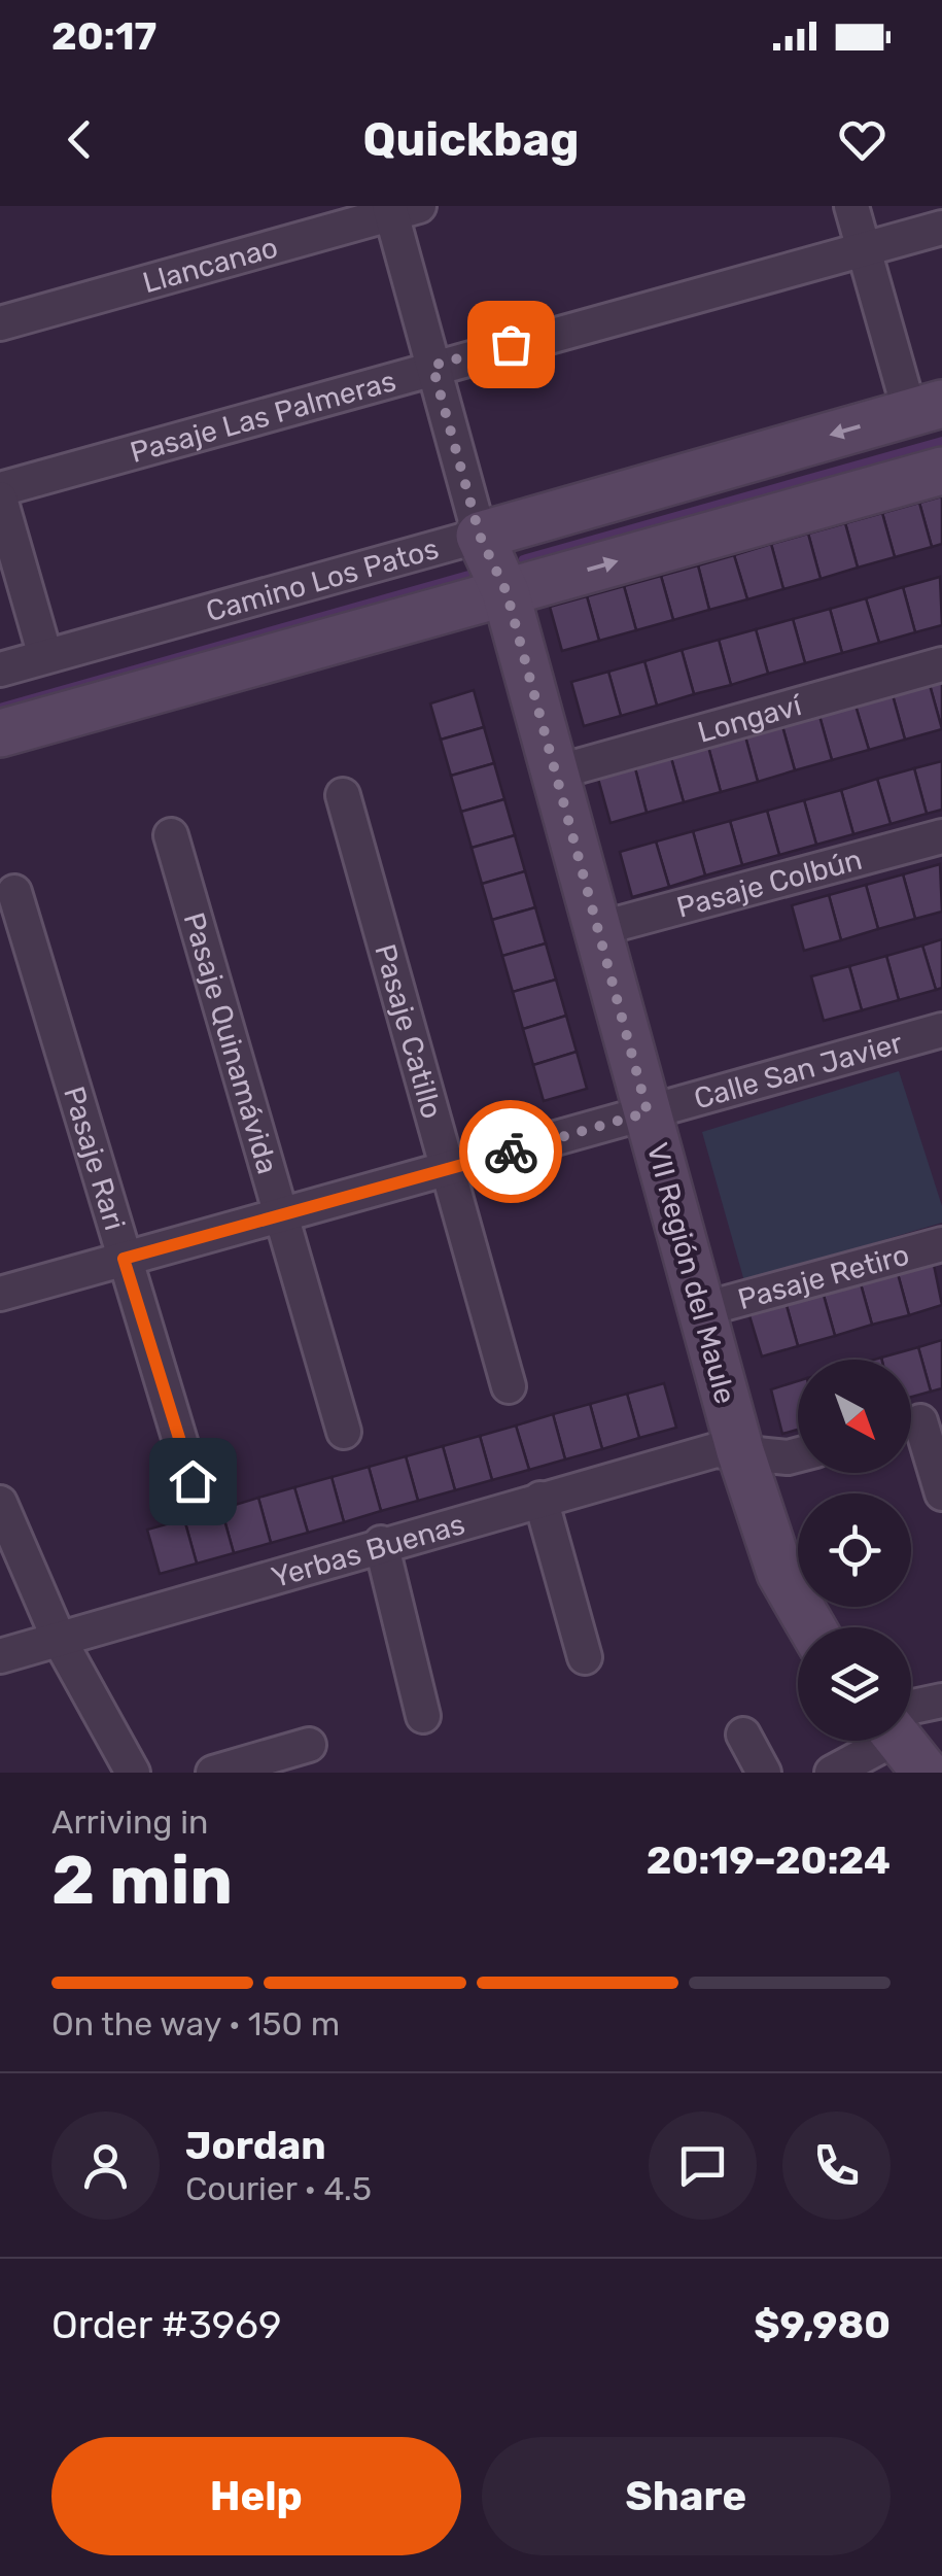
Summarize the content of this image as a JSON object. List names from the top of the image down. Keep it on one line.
{"streets":{"street":["Llancanao","Pasaje Las Palmeras","Camino Los Patos","Longaví","Pasaje Colbún","Pasaje Catillo","Pasaje Quinamávida","Calle San Javier","Pasaje Rari","VII Región del Maule","Pasaje Retiro","Yerbas Buenas"]},"crossings":[["Camino Los Patos","VII Región del Maule"],["Longaví","VII Región del Maule"],["Pasaje Colbún","VII Región del Maule"],["Pasaje Catillo","Calle San Javier"],["Pasaje Quinamávida","Calle San Javier"],["Calle San Javier","Pasaje Rari"],["Calle San Javier","VII Región del Maule"],["VII Región del Maule","Pasaje Retiro"],["VII Región del Maule","Yerbas Buenas"]],"north":"bottom right","page":{"status":"20:17","header":"Quickbag","heading":["2 min","Arriving in","20:19–20:24"],"panel":["Jordan","Courier · 4.5","Order #3969","$9,980"],"bar":"On the way · 150 m","buttons":["Help","Share"]}}
